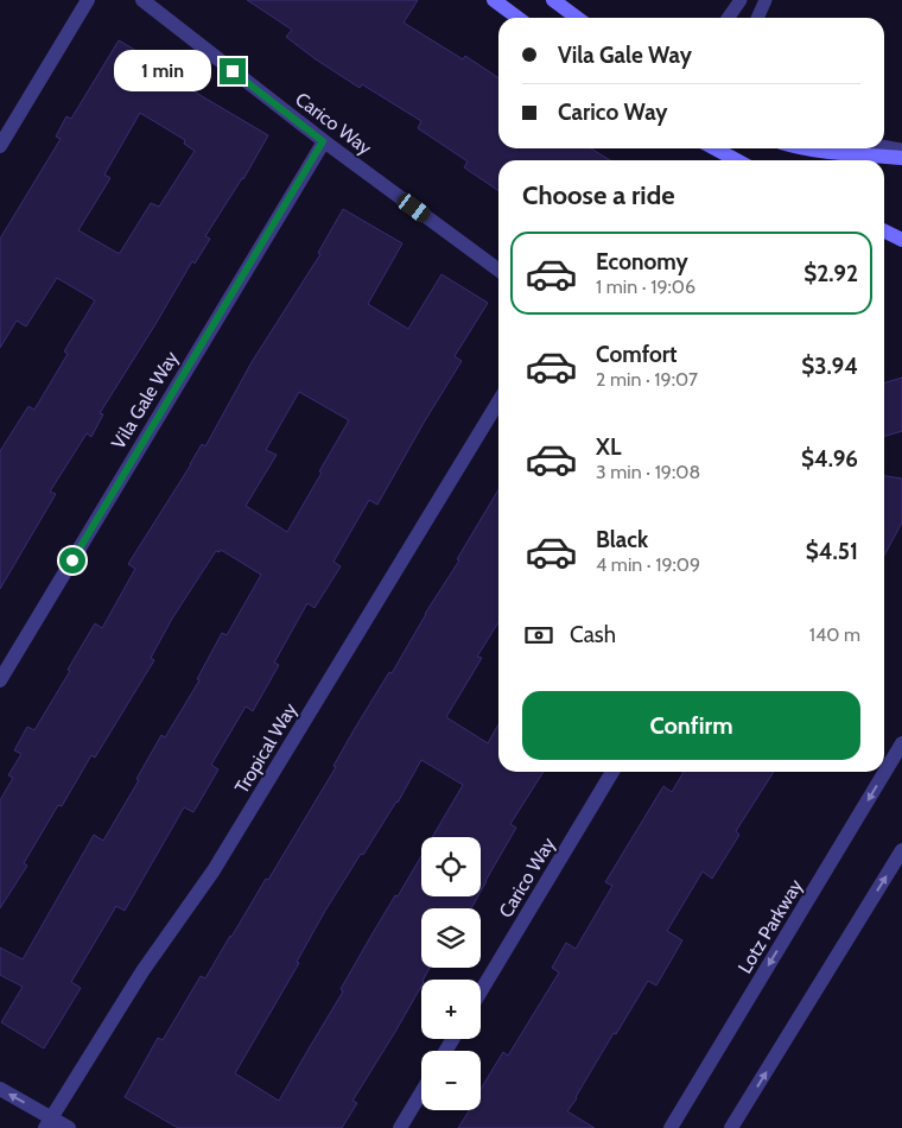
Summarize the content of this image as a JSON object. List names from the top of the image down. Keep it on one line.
{"streets":{"street":["Carico Way","Vila Gale Way","Tropical Way","Lotz Parkway"]},"crossings":[["Carico Way","Vila Gale Way"]],"page":{"banner":["Vila Gale Way","Carico Way"],"bubble":"1 min","heading":"Choose a ride","list":[{"name":"Economy","note":"1 min · 19:06","value":"$2.92"},{"name":"Comfort","note":"2 min · 19:07","value":"$3.94"},{"name":"XL","note":"3 min · 19:08","value":"$4.96"},{"name":"Black","note":"4 min · 19:09","value":"$4.51"}],"pay":["Cash","140 m"],"buttons":"Confirm","map_buttons":["+","−"]}}
